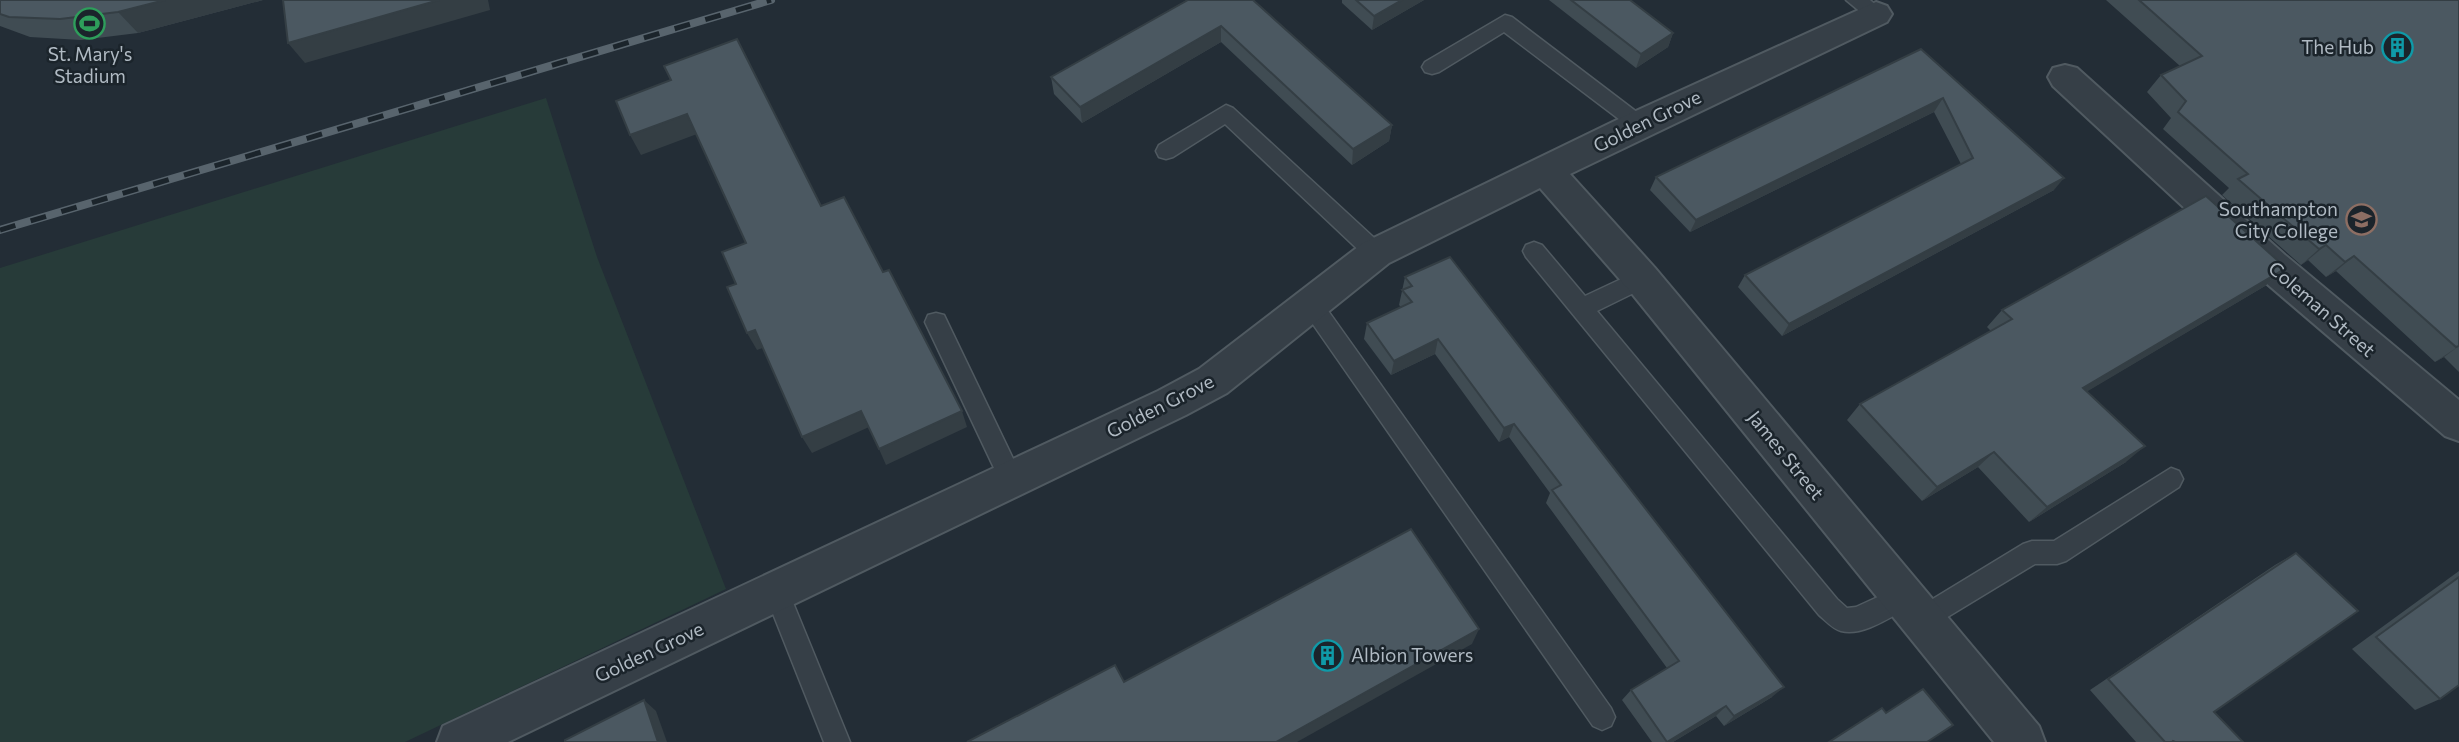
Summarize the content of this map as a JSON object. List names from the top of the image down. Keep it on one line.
{"streets":{"street":["Golden Grove","Coleman Street","James Street"]},"crossings":[["Golden Grove","James Street"]],"places":{"sports":["St. Mary's Stadium"],"building":["The Hub","Albion Towers"],"school or university":["Southampton City College"]}}
